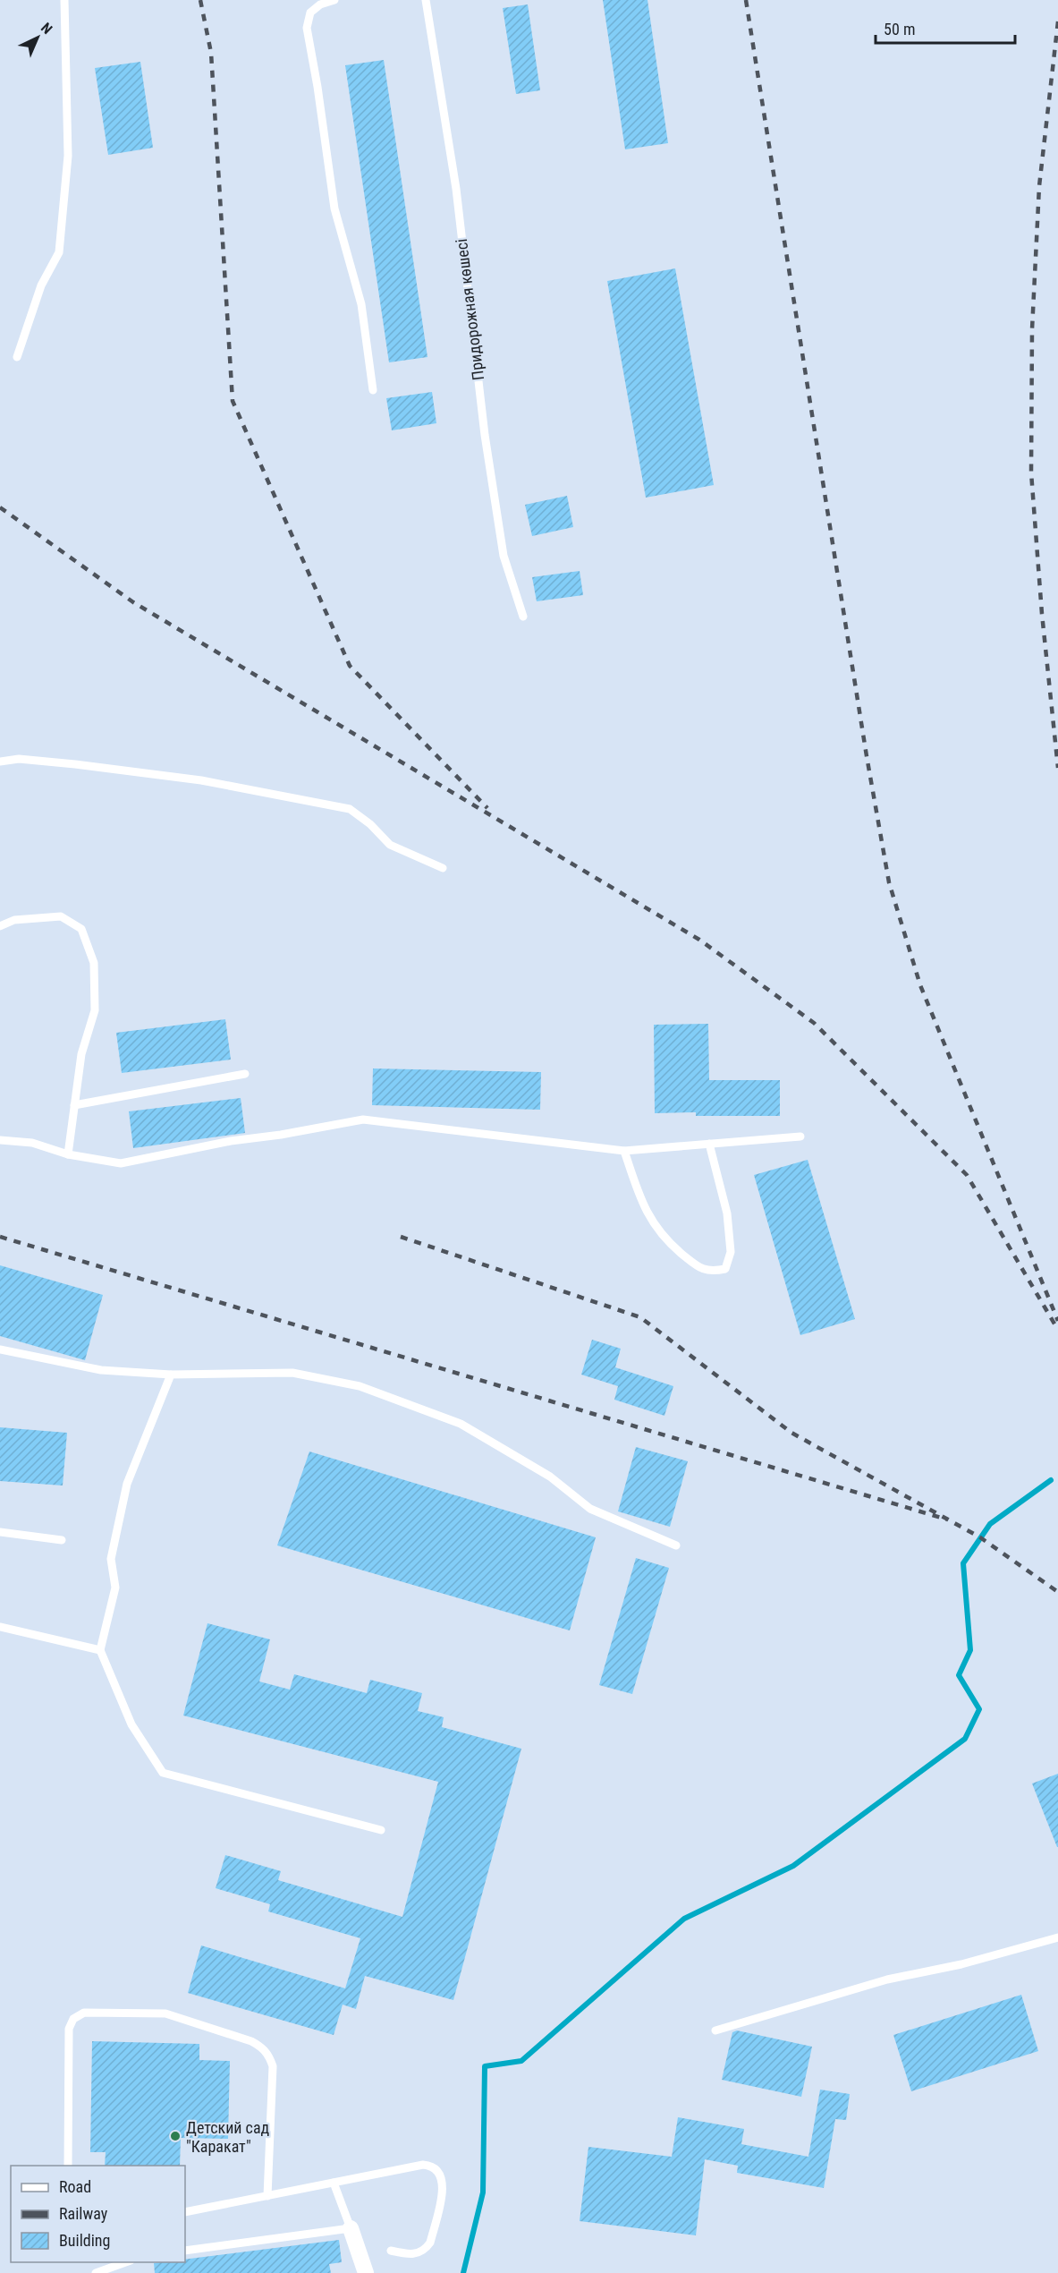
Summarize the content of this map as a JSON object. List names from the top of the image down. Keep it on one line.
{"streets":{"lane":["Придорожная көшесі"]},"places":["Детский сад \"Каракат\""],"legend":["Road","Railway","Building"],"scale_bar":"50 m","north":"top right"}
